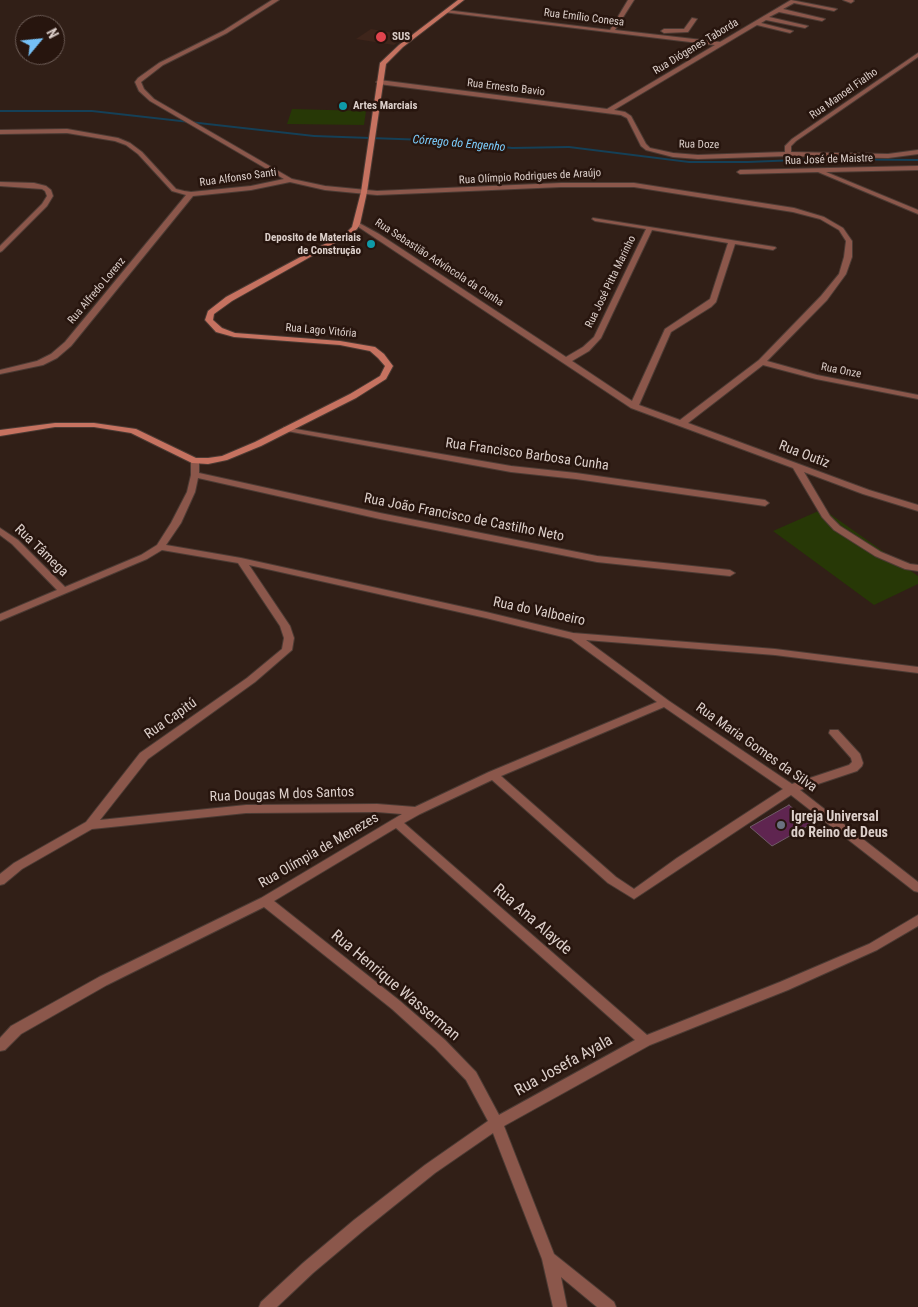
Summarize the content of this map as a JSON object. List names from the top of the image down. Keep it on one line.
{"streets":{"street":["Rua Emílio Conesa","Rua Diógenes Taborda","Rua Ernesto Bavio","Rua Manoel Fialho","Rua Doze","Rua José de Maistre","Rua Olímpio Rodrigues de Araújo","Rua Alfonso Santi","Rua Sebastião Advíncola da Cunha","Rua José Pitta Marinho","Rua Alfredo Lorenz","Rua Lago Vitória","Rua Onze","Rua Francisco Barbosa Cunha","Rua Outiz","Rua João Francisco de Castilho Neto","Rua Tâmega","Rua do Valboeiro","Rua Capitú","Rua Maria Gomes da Silva","Rua Dougas M dos Santos","Rua Olímpia de Menezes","Rua Ana Alayde","Rua Henrique Wasserman","Rua Josefa Ayala"]},"crossings":[["Rua Emílio Conesa","Rua Diógenes Taborda"],["Rua Emílio Conesa","Rua Sebastião Advíncola da Cunha"],["Rua Diógenes Taborda","Rua Ernesto Bavio"],["Rua Ernesto Bavio","Rua Doze"],["Rua Ernesto Bavio","Rua Sebastião Advíncola da Cunha"],["Rua Manoel Fialho","Rua Doze"],["Rua Olímpio Rodrigues de Araújo","Rua Alfonso Santi"],["Rua Olímpio Rodrigues de Araújo","Rua Sebastião Advíncola da Cunha"],["Rua Olímpio Rodrigues de Araújo","Rua Onze"],["Rua Olímpio Rodrigues de Araújo","Rua Outiz"],["Rua Alfonso Santi","Rua Alfredo Lorenz"],["Rua Sebastião Advíncola da Cunha","Rua José Pitta Marinho"],["Rua Sebastião Advíncola da Cunha","Rua Lago Vitória"],["Rua Sebastião Advíncola da Cunha","Rua Outiz"],["Rua Lago Vitória","Rua Francisco Barbosa Cunha"],["Rua do Valboeiro","Rua Capitú"],["Rua do Valboeiro","Rua Maria Gomes da Silva"],["Rua Capitú","Rua Dougas M dos Santos"],["Rua Maria Gomes da Silva","Rua Olímpia de Menezes"],["Rua Dougas M dos Santos","Rua Olímpia de Menezes"],["Rua Olímpia de Menezes","Rua Ana Alayde"],["Rua Olímpia de Menezes","Rua Henrique Wasserman"],["Rua Ana Alayde","Rua Josefa Ayala"],["Rua Henrique Wasserman","Rua Josefa Ayala"]],"water":["Córrego do Engenho"],"places":["SUS","Artes Marciais","Deposito de Materiais de Construção","Igreja Universal do Reino de Deus"],"north":"top right"}
